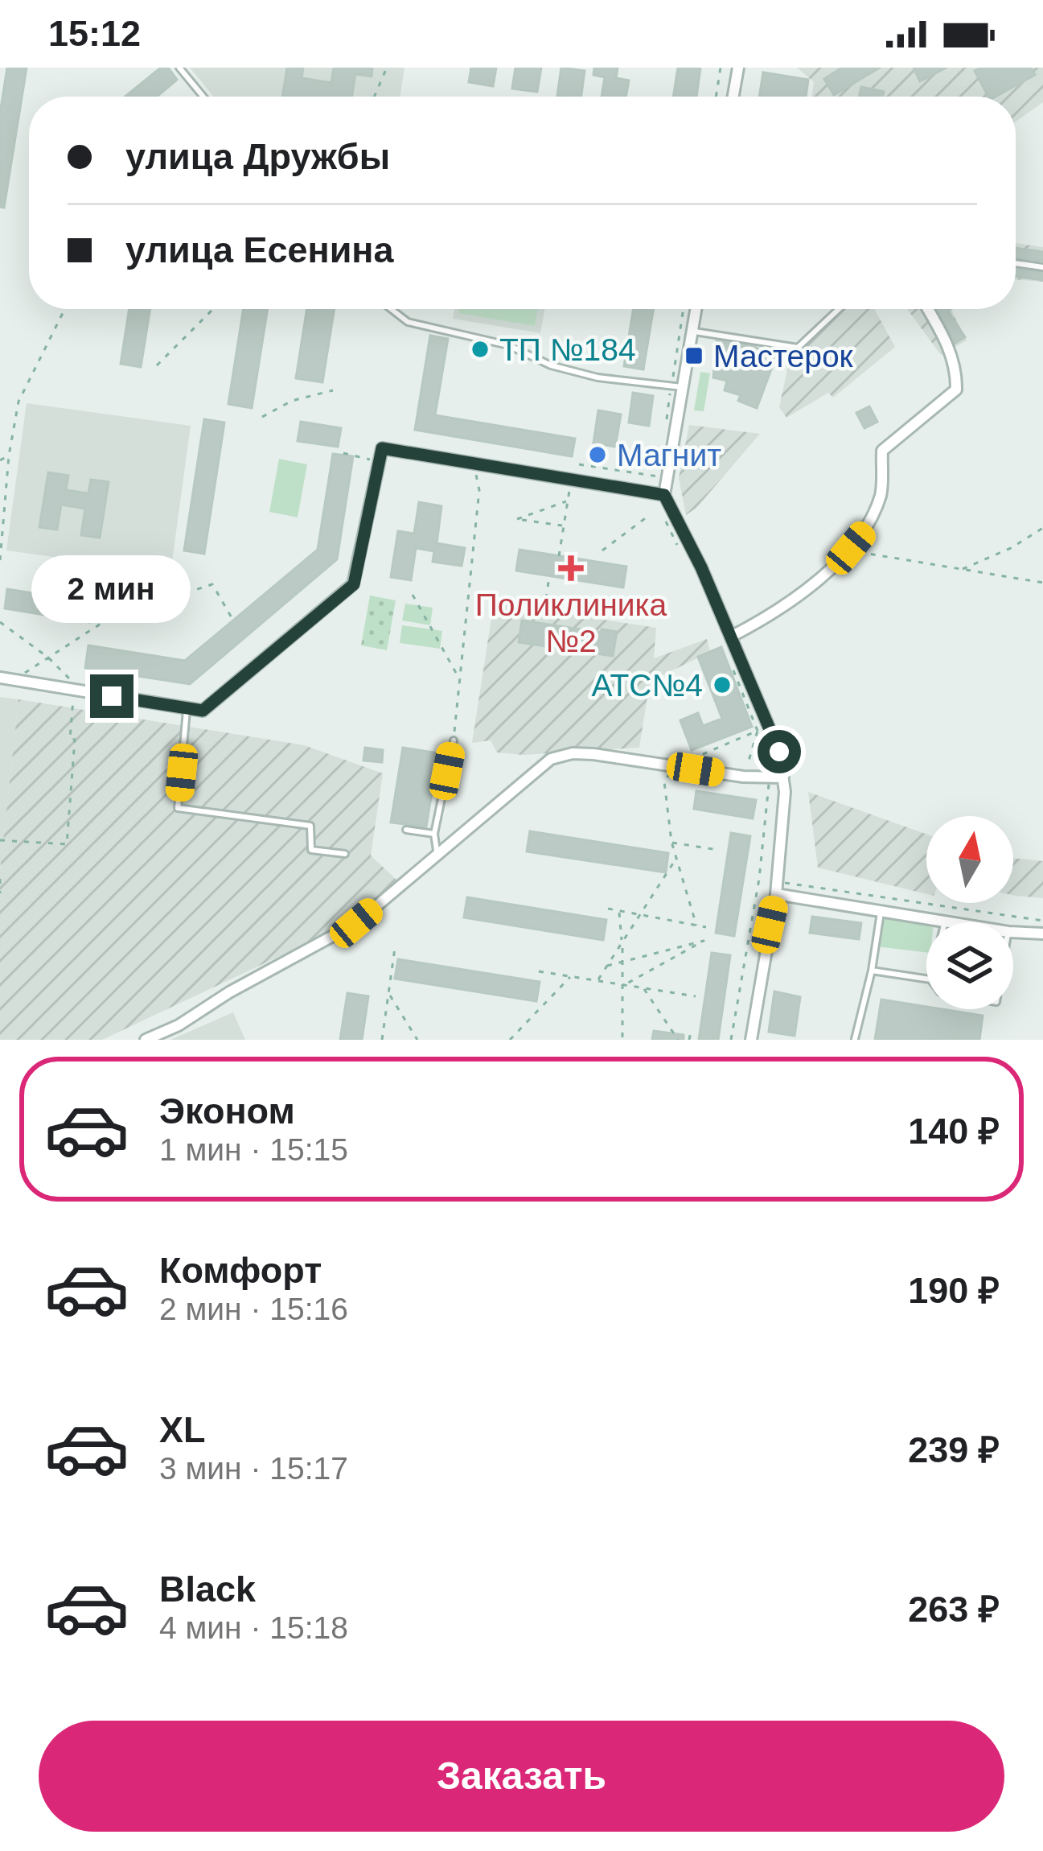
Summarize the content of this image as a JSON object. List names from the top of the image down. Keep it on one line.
{"places":{"other":["ТП №184","Магнит","АТС№4"],"transit":["Мастерок"],"health":["Поликлиника №2"]},"north":"top","page":{"status":"15:12","banner":["улица Дружбы","улица Есенина"],"bubble":"2 мин","list":[{"name":"Эконом","note":"1 мин · 15:15","value":"140 ₽"},{"name":"Комфорт","note":"2 мин · 15:16","value":"190 ₽"},{"name":"XL","note":"3 мин · 15:17","value":"239 ₽"},{"name":"Black","note":"4 мин · 15:18","value":"263 ₽"}],"buttons":"Заказать"}}
